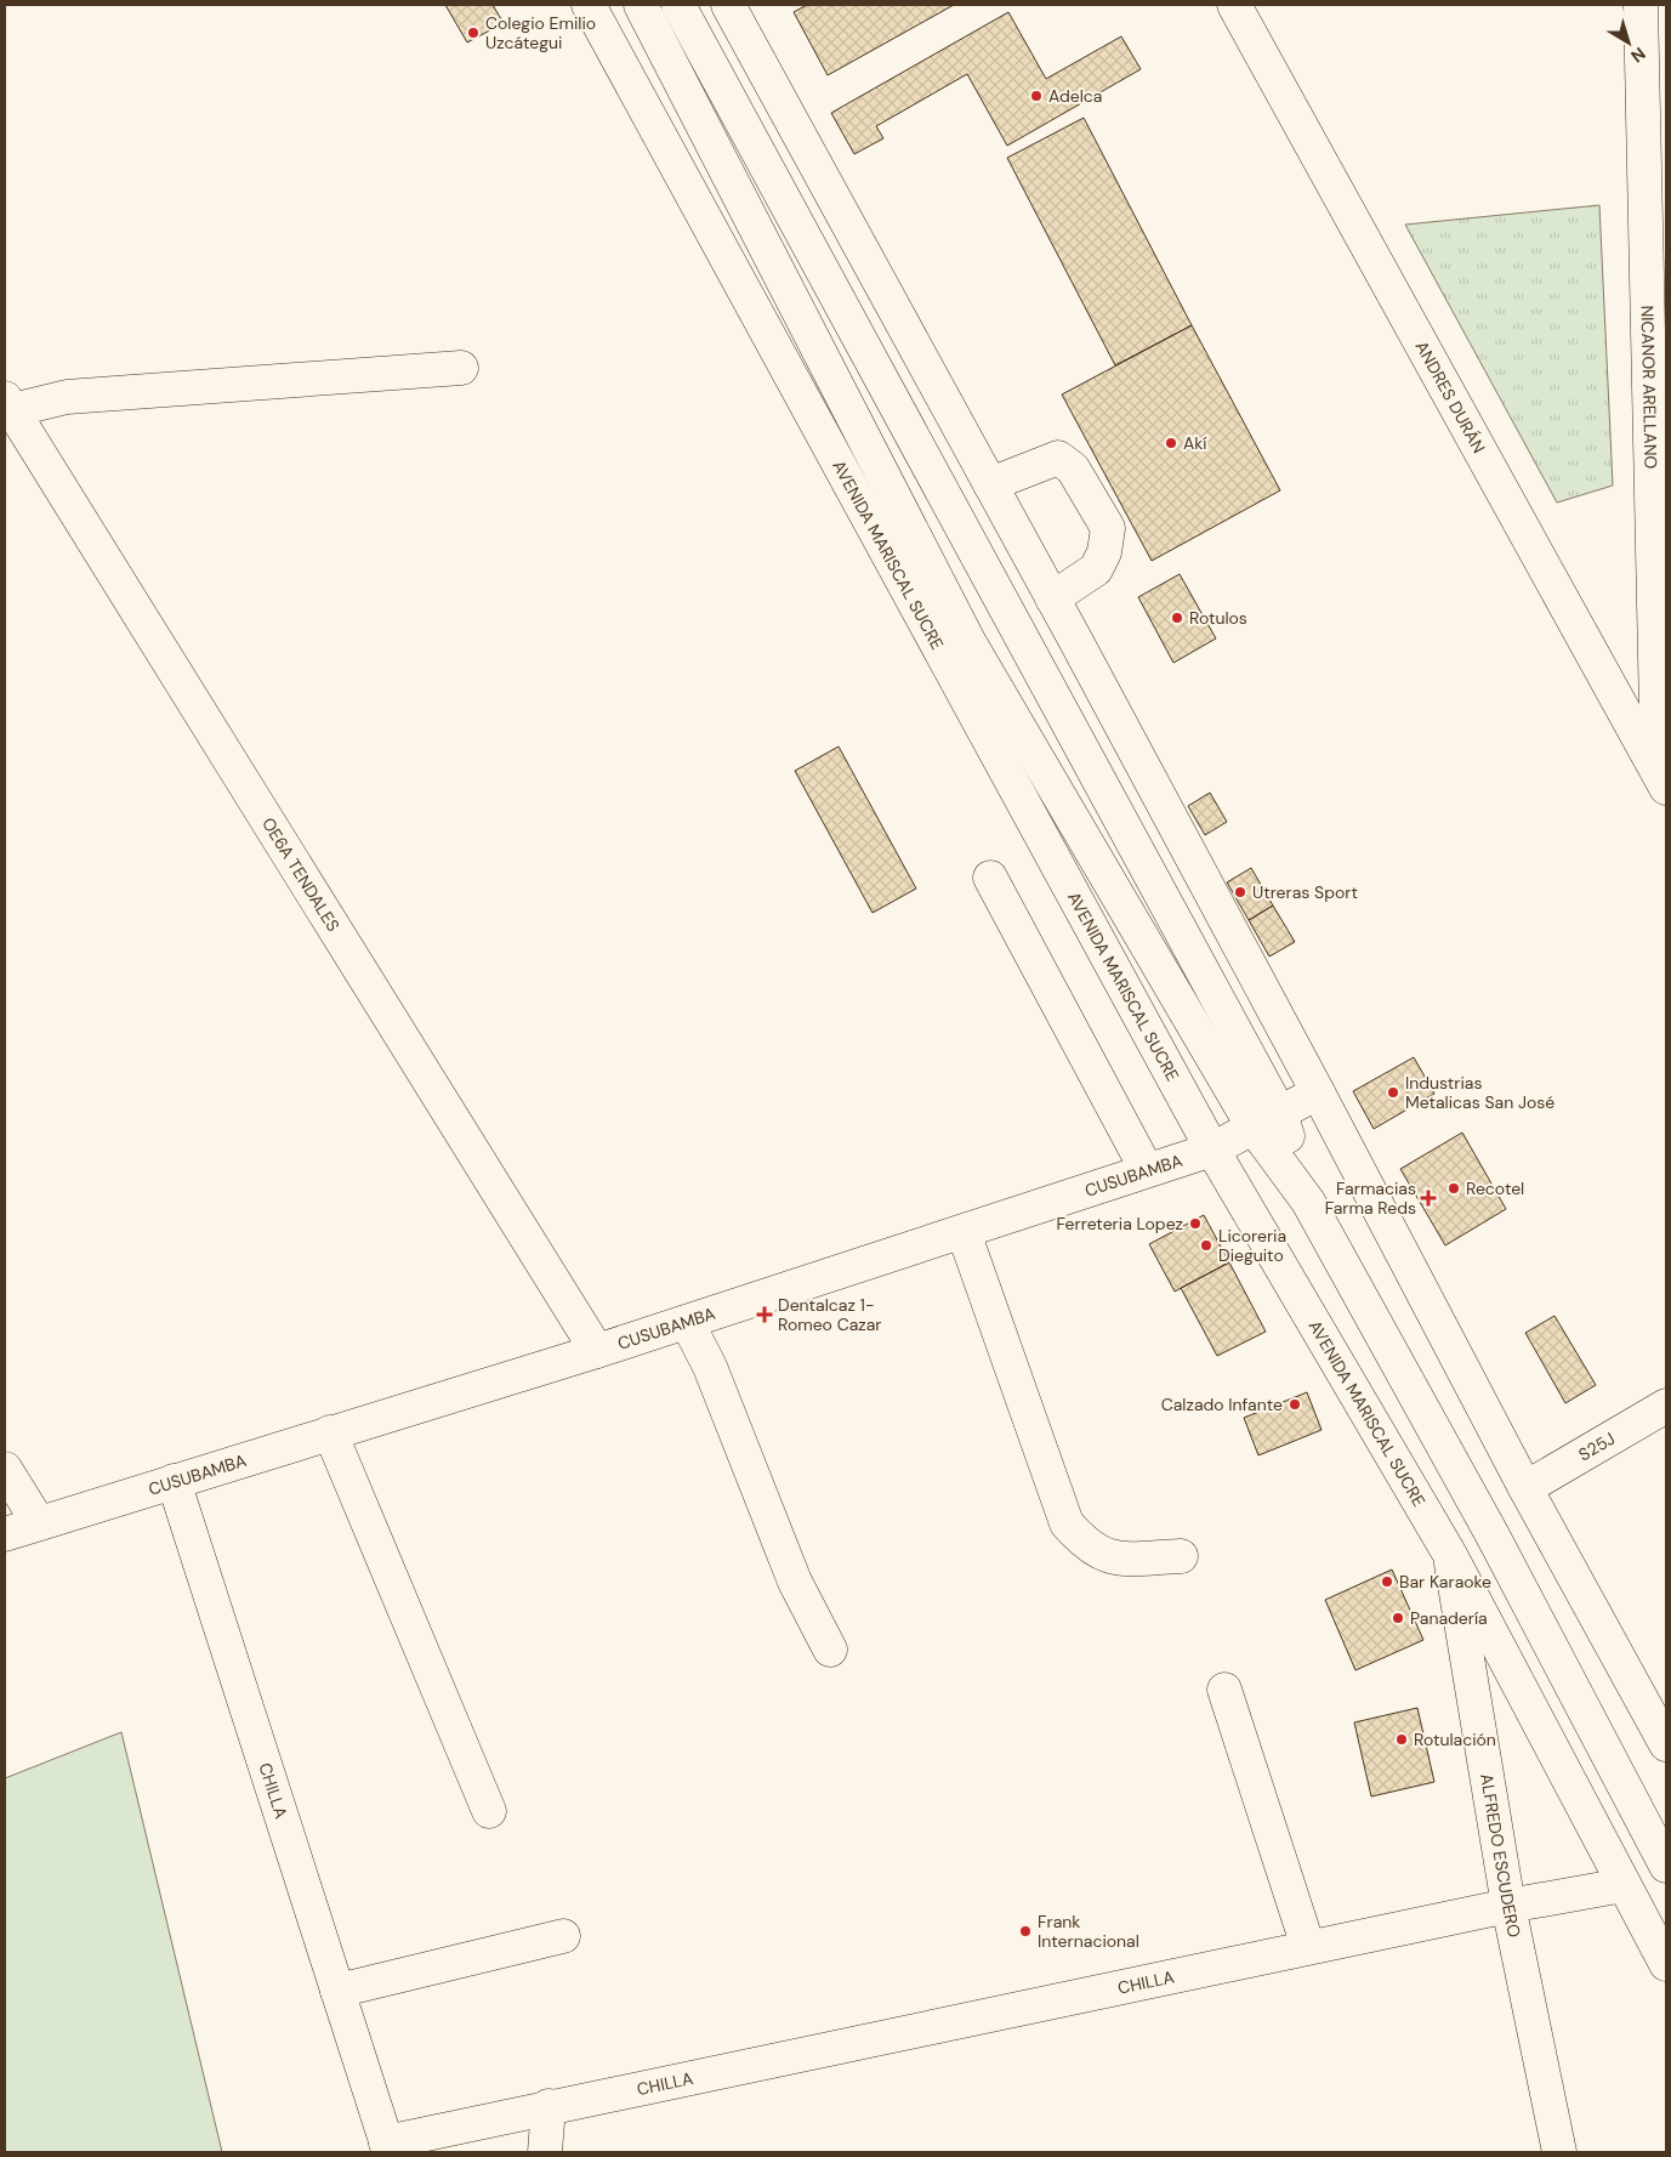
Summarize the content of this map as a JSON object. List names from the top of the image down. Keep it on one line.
{"streets":{"street":["NICANOR ARELLANO","ANDRES DURÁN","AVENIDA MARISCAL SUCRE","OE6A TENDALES","CUSUBAMBA","S25J","CHILLA","ALFREDO ESCUDERO"]},"crossings":[["NICANOR ARELLANO","ANDRES DURÁN"],["AVENIDA MARISCAL SUCRE","CUSUBAMBA"],["AVENIDA MARISCAL SUCRE","CHILLA"],["AVENIDA MARISCAL SUCRE","ALFREDO ESCUDERO"],["OE6A TENDALES","CUSUBAMBA"],["CUSUBAMBA","CHILLA"],["CHILLA","ALFREDO ESCUDERO"]],"places":{"other":["Colegio Emilio Uzcátegui","Adelca","Akí","Rotulos","Utreras Sport","Industrias Metalicas San José","Recotel","Ferreteria Lopez","Licoreria Dieguito","Calzado Infante","Bar Karaoke","Panadería","Rotulación","Frank Internacional"],"health":["Farmacias Farma Reds","Dentalcaz 1- Romeo Cazar"]},"north":"bottom right"}
